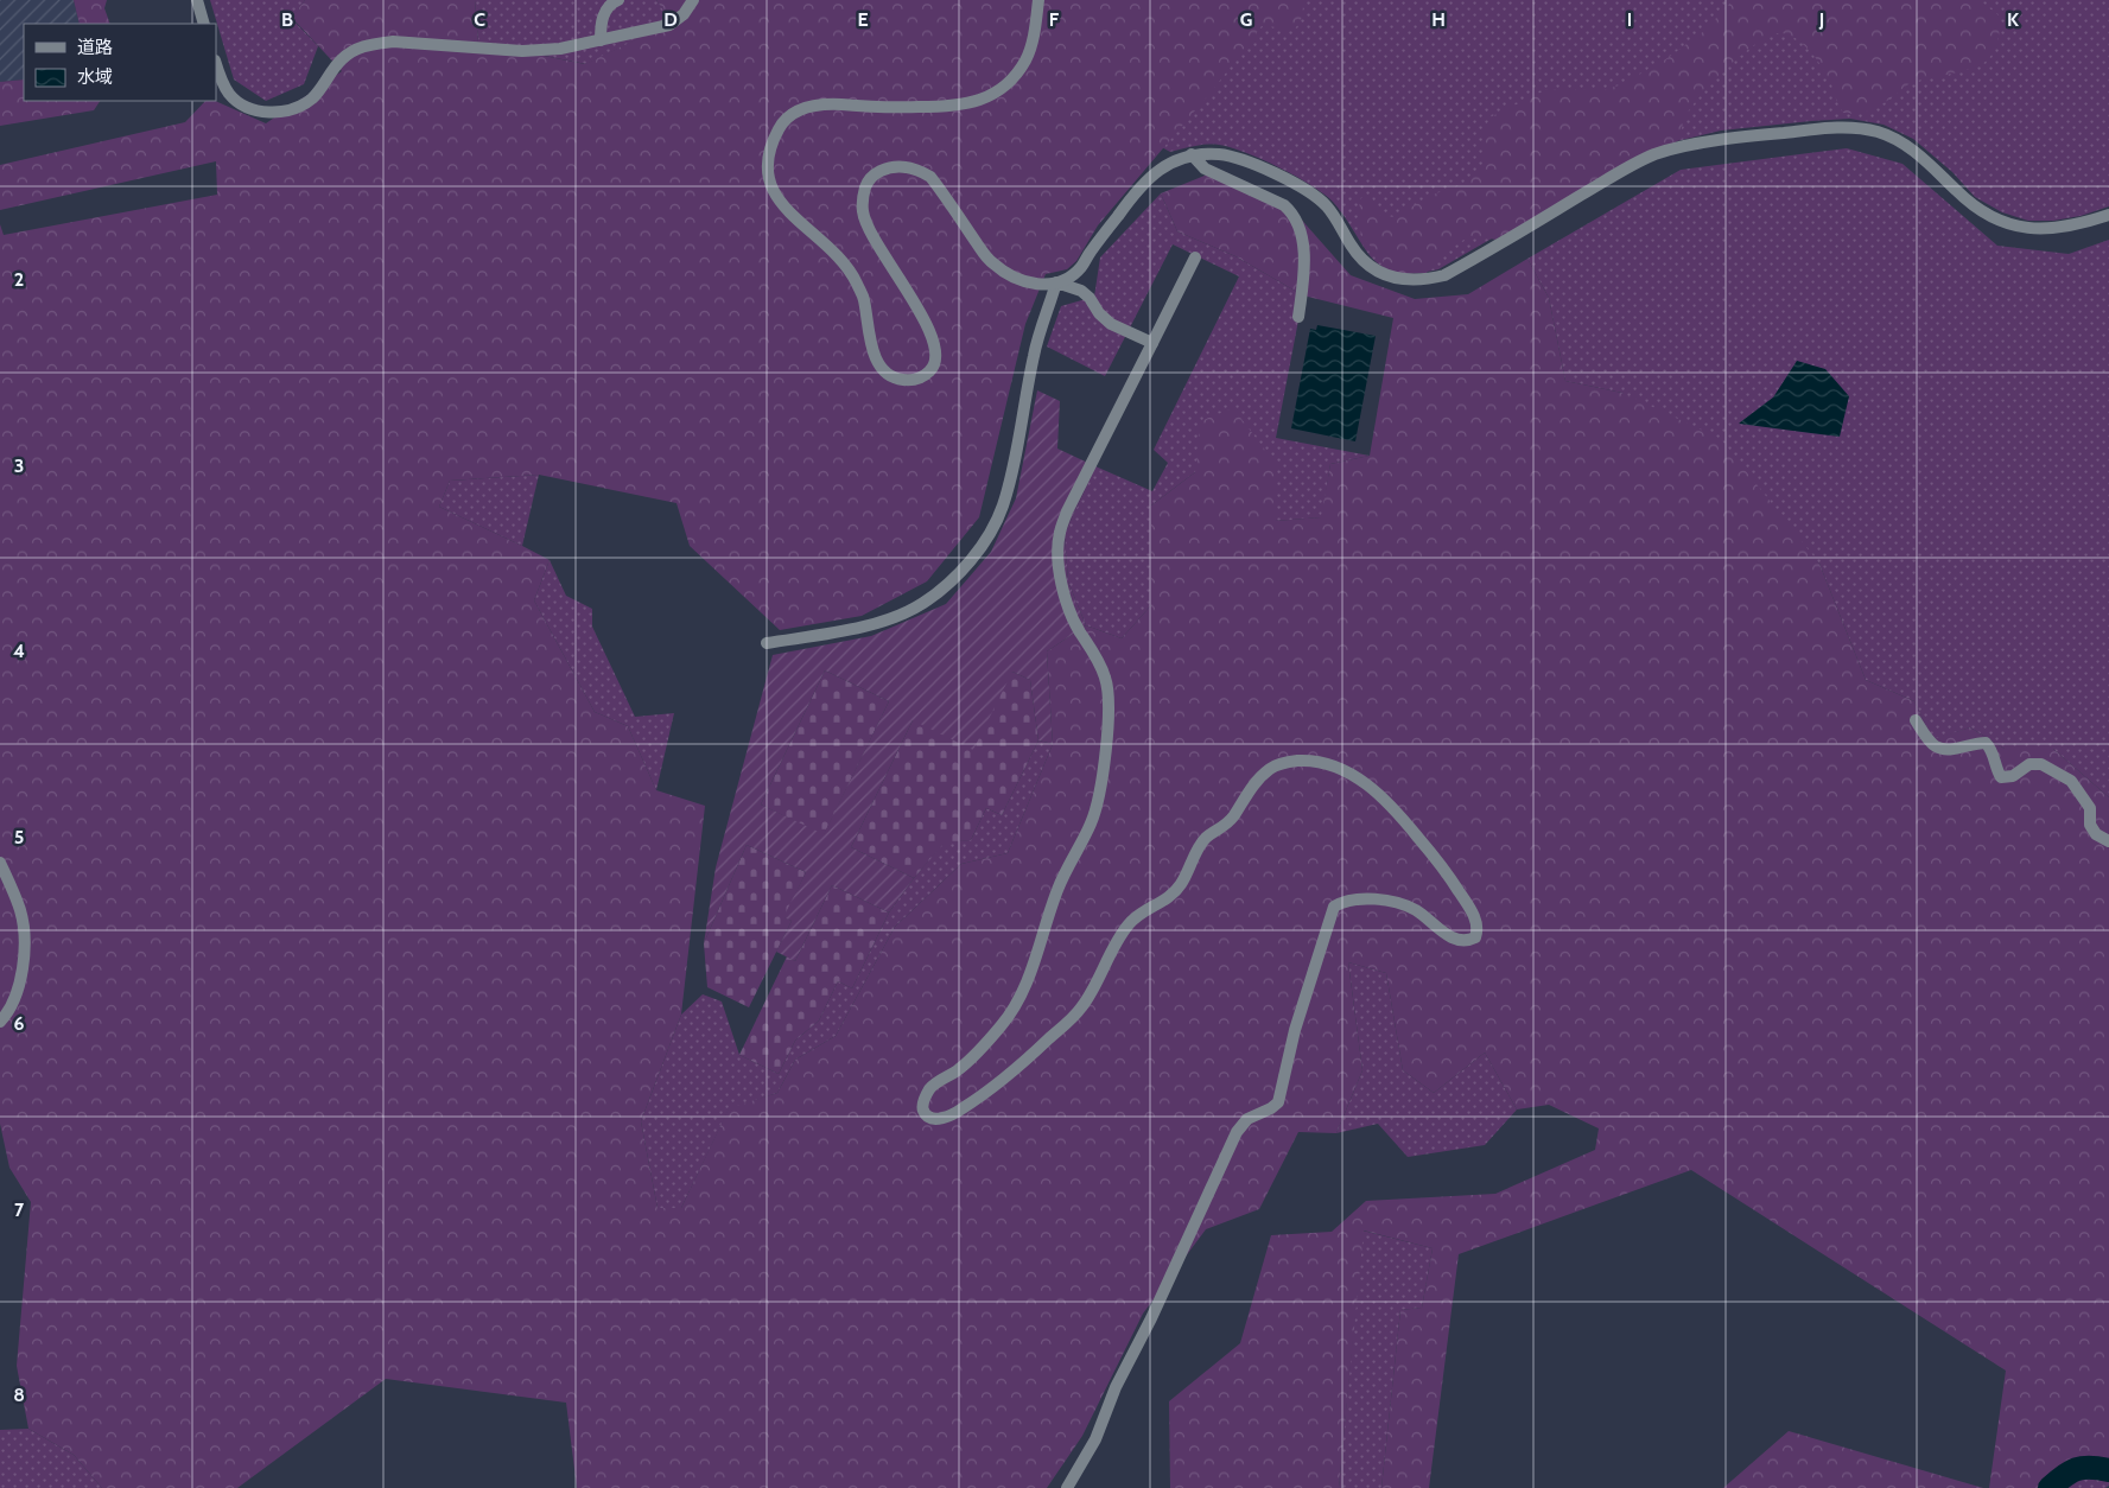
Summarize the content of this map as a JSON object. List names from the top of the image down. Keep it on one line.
{"legend":["道路","水域"],"grid":{"columns":["B","C","D","E","F","G","H","I","J","K"],"rows":["2","3","4","5","6","7","8"]}}
